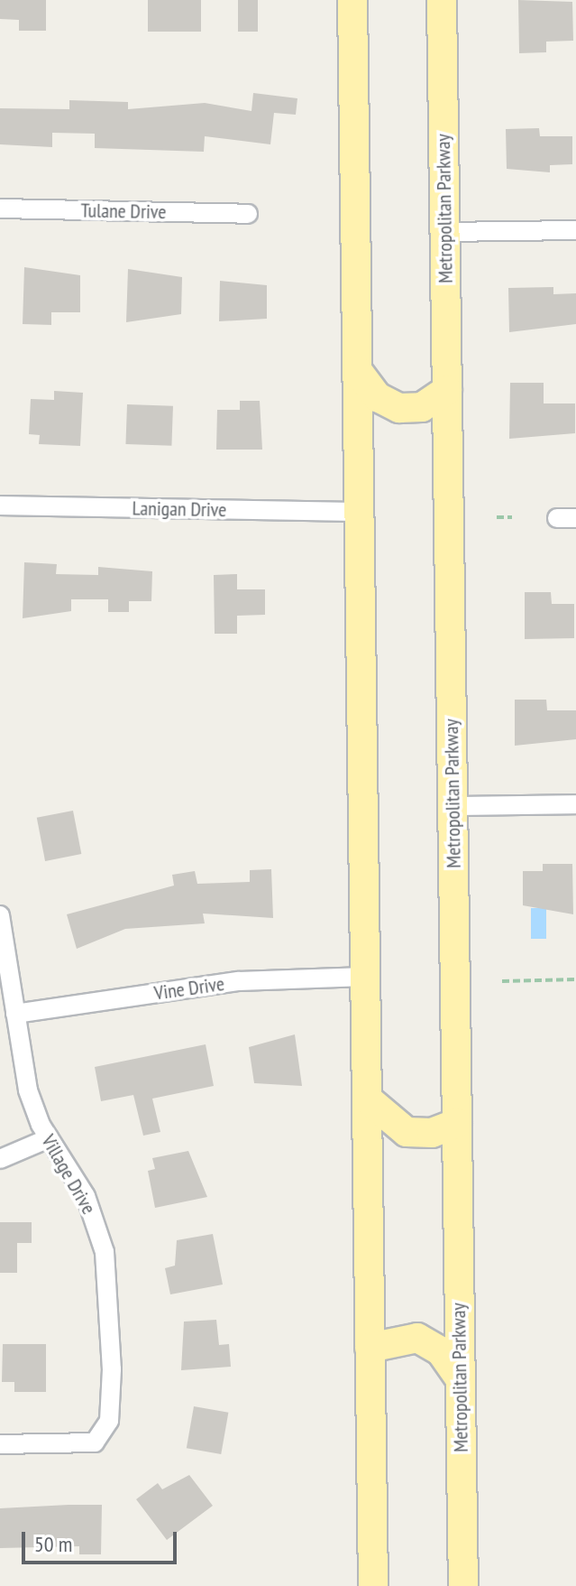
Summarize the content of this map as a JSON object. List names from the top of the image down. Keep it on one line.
{"streets":{"main road":["Metropolitan Parkway"],"street":["Tulane Drive","Lanigan Drive","Vine Drive","Village Drive"]},"crossings":[["Vine Drive","Village Drive"]],"scale_bar":"50 m"}
